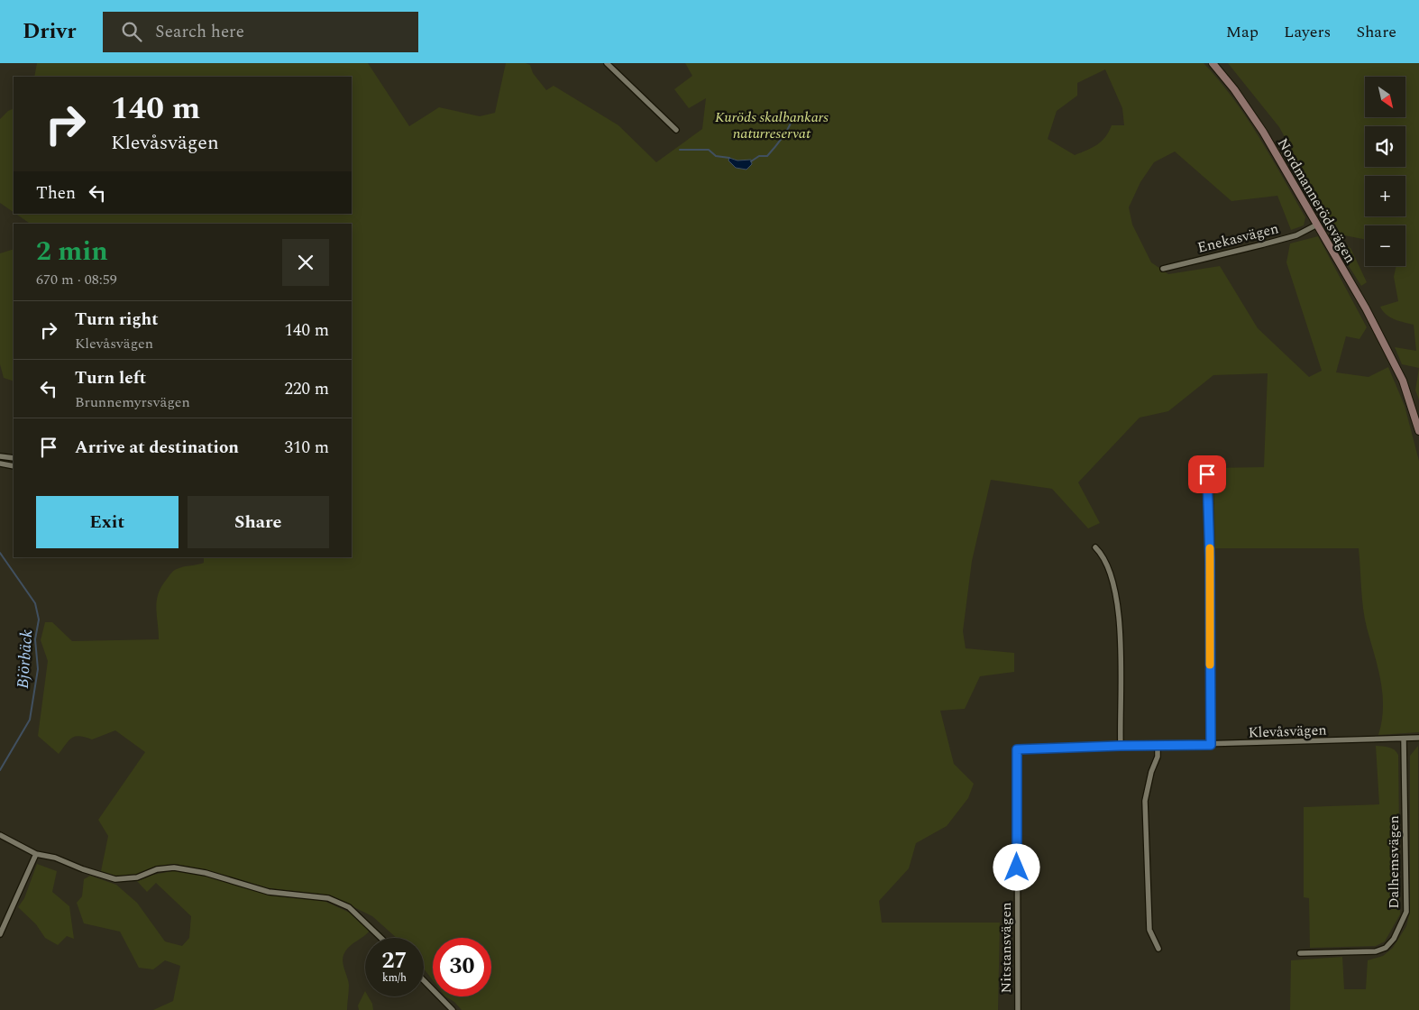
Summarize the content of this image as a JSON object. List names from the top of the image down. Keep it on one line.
{"streets":{"main road":["Nordmannerödsvägen"],"street":["Enekasvägen","Klevåsvägen","Dalhemsvägen","Nitstansvägen"]},"crossings":[["Nordmannerödsvägen","Enekasvägen"],["Klevåsvägen","Dalhemsvägen"],["Klevåsvägen","Nitstansvägen"]],"water":["Björbäck"],"parks":["Kuröds skalbankars naturreservat"],"north":"bottom right","page":{"header":"Drivr","search":"Search here","nav":["Map","Layers","Share"],"map_buttons":["+","−"],"turn":["140 m","Klevåsvägen"],"then":"Then","heading":["2 min","670 m · 08:59"],"list":[{"name":"Turn right","note":"Klevåsvägen","value":"140 m"},{"name":"Turn left","note":"Brunnemyrsvägen","value":"220 m"},{"name":"Arrive at destination","value":"310 m"}],"buttons":["Exit","Share"],"speed":"27 km/h","limit":"30"}}
